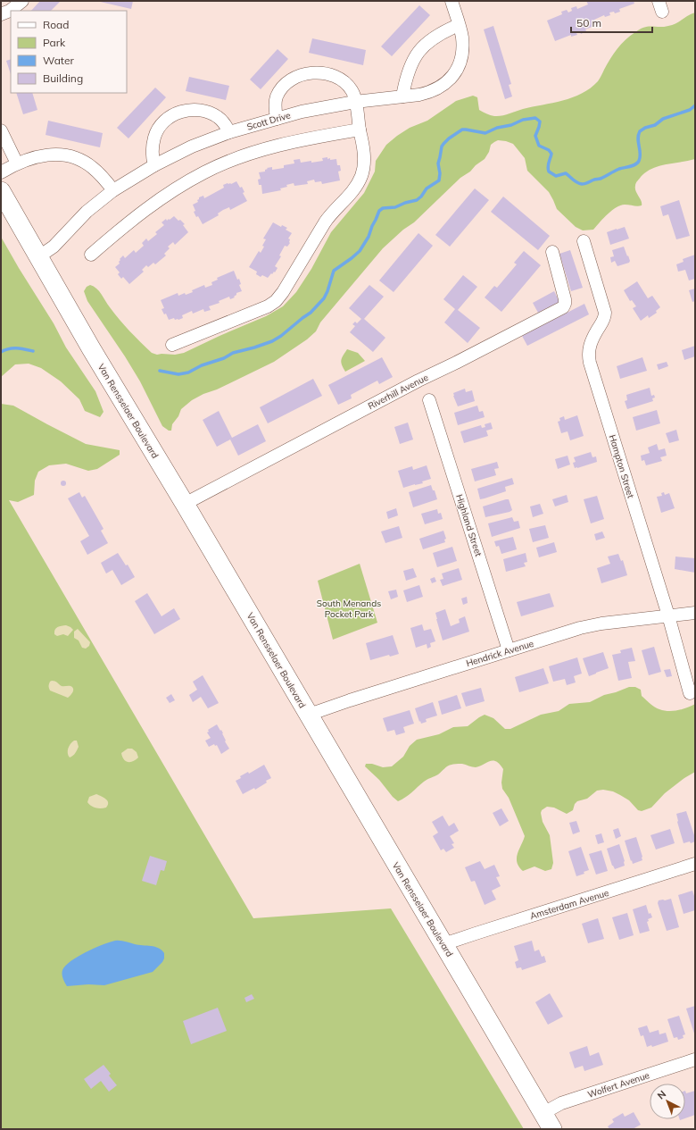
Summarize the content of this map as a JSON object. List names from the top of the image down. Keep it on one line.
{"streets":{"main road":["Van Rensselaer Boulevard"],"street":["Scott Drive","Riverhill Avenue","Hampton Street","Highland Street","Hendrick Avenue","Amsterdam Avenue","Wolfert Avenue"]},"crossings":[["Scott Drive","Van Rensselaer Boulevard"],["Riverhill Avenue","Van Rensselaer Boulevard"],["Van Rensselaer Boulevard","Hendrick Avenue"],["Van Rensselaer Boulevard","Amsterdam Avenue"],["Van Rensselaer Boulevard","Wolfert Avenue"],["Hampton Street","Hendrick Avenue"],["Highland Street","Hendrick Avenue"]],"parks":["South Menands Pocket Park"],"legend":["Road","Park","Water","Building"],"scale_bar":"50 m","north":"top left"}
